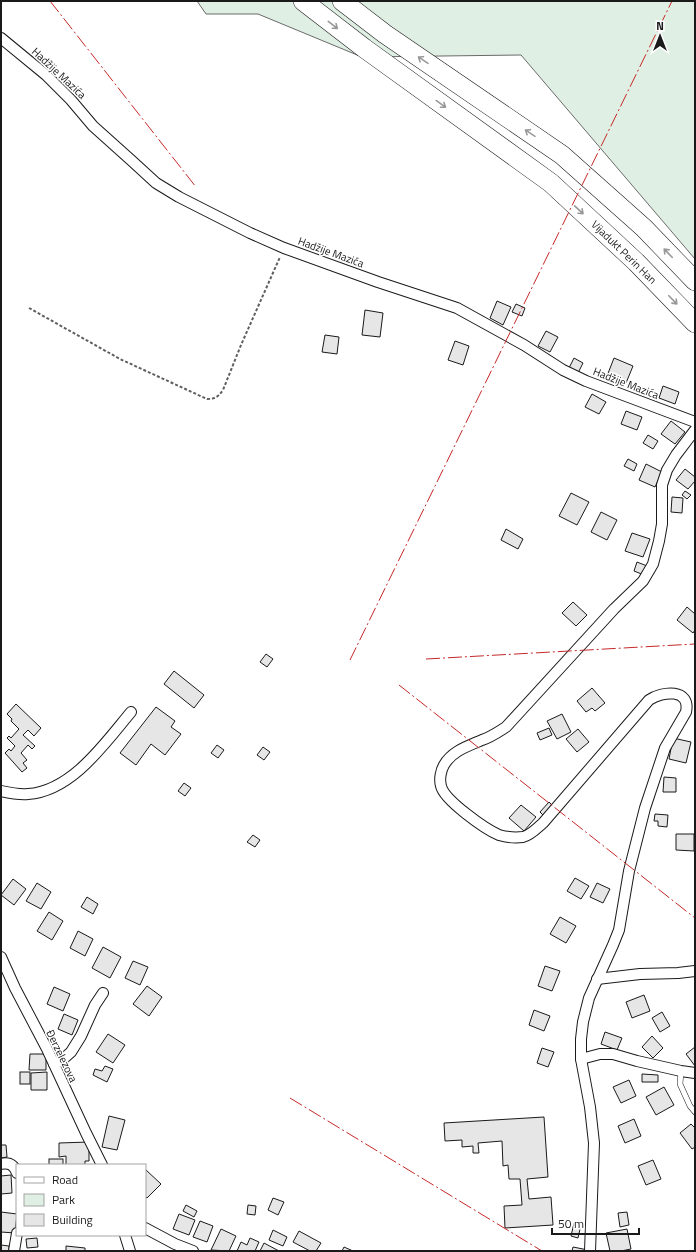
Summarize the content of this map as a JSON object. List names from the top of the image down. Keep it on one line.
{"streets":{"highway":["Vijadukt Perin Han"],"street":["Hadžije Mazića","Đerzelezova"]},"legend":["Road","Park","Building"],"scale_bar":"50 m","north":"top"}
